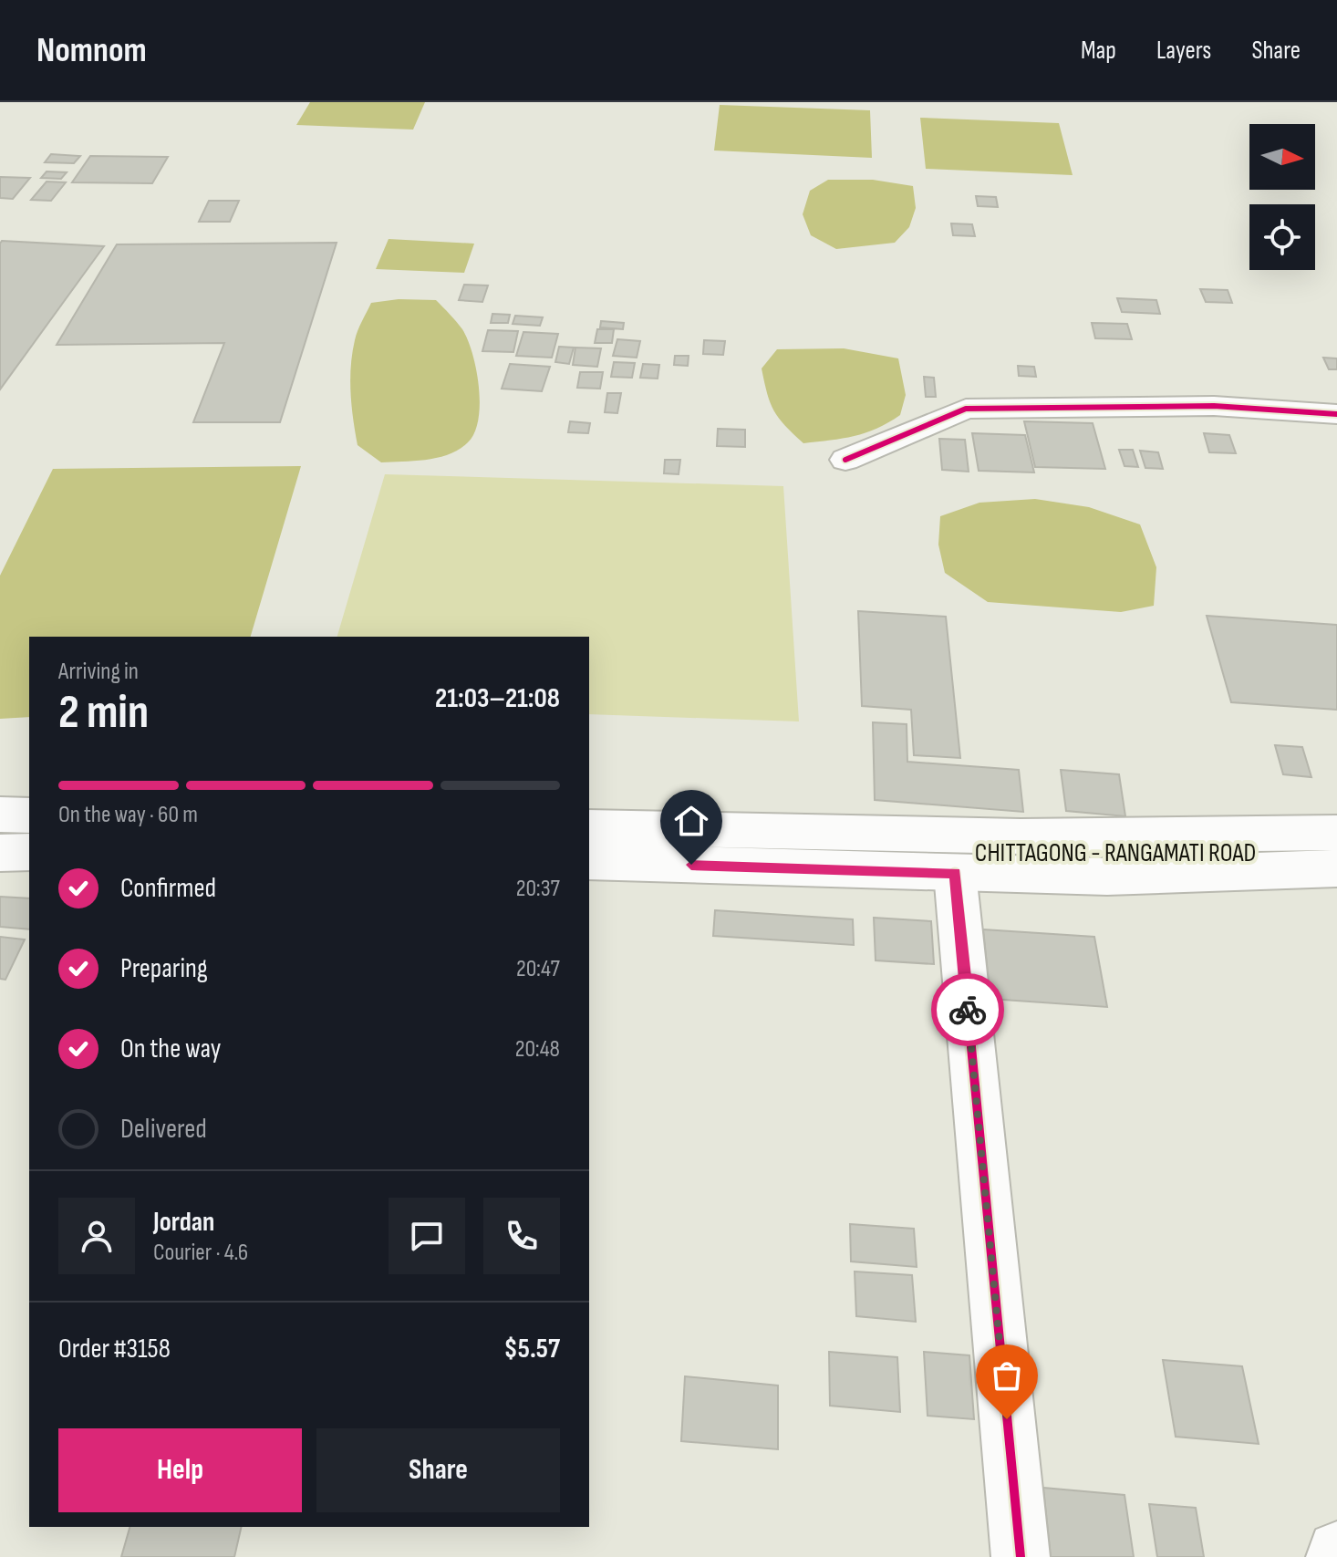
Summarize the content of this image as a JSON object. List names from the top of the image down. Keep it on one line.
{"streets":{"main road":["CHITTAGONG - RANGAMATI ROAD"]},"north":"right","page":{"header":"Nomnom","nav":["Map","Layers","Share"],"heading":["2 min","Arriving in","21:03–21:08"],"panel":["Jordan","Courier · 4.6","Order #3158","$5.57"],"bar":"On the way · 60 m","list":[["Confirmed","20:37"],["Preparing","20:47"],["On the way","20:48"],"Delivered"],"buttons":["Help","Share"]}}
